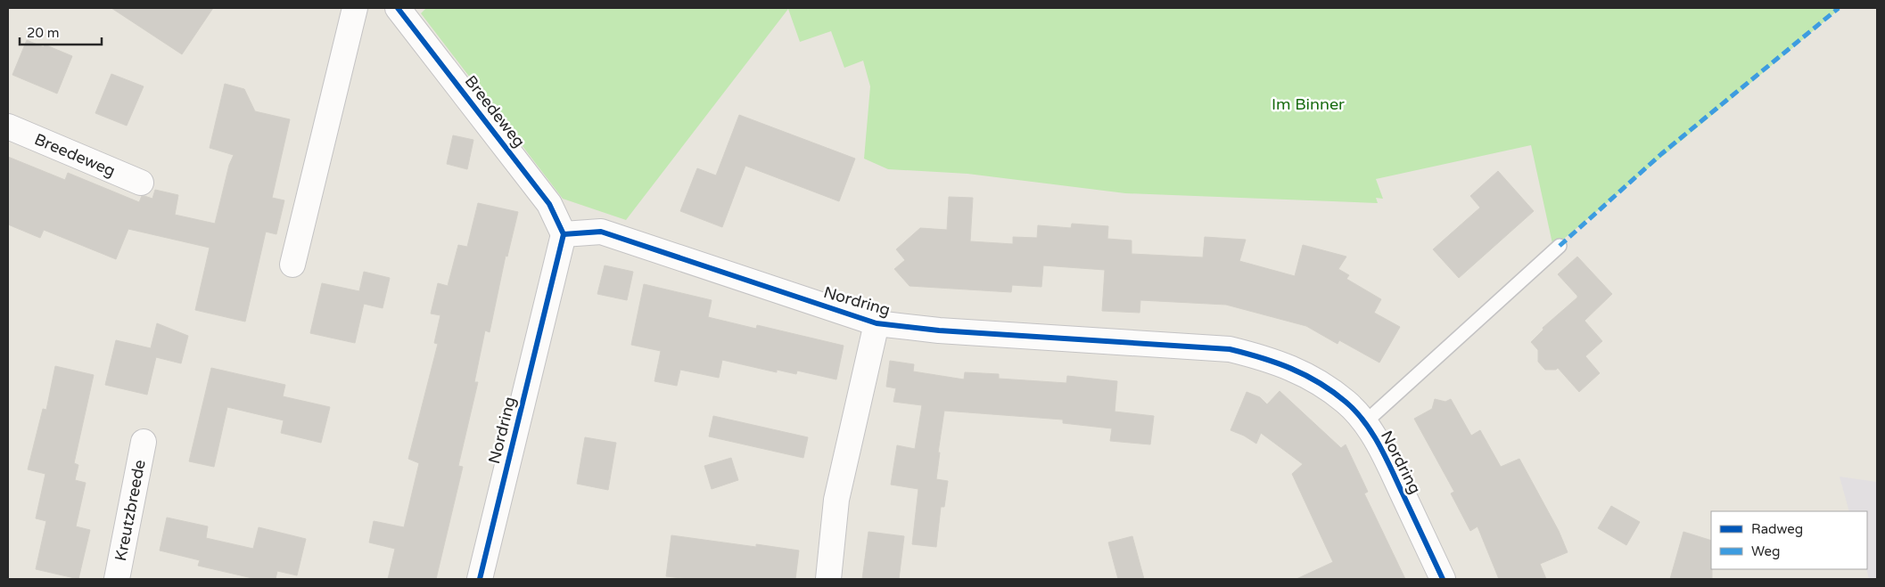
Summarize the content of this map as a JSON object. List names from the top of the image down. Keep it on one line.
{"streets":{"street":["Breedeweg","Nordring","Kreutzbreede"]},"crossings":[["Breedeweg","Nordring"]],"parks":["Im Binner"],"legend":["Radweg","Weg"],"scale_bar":"20 m"}
